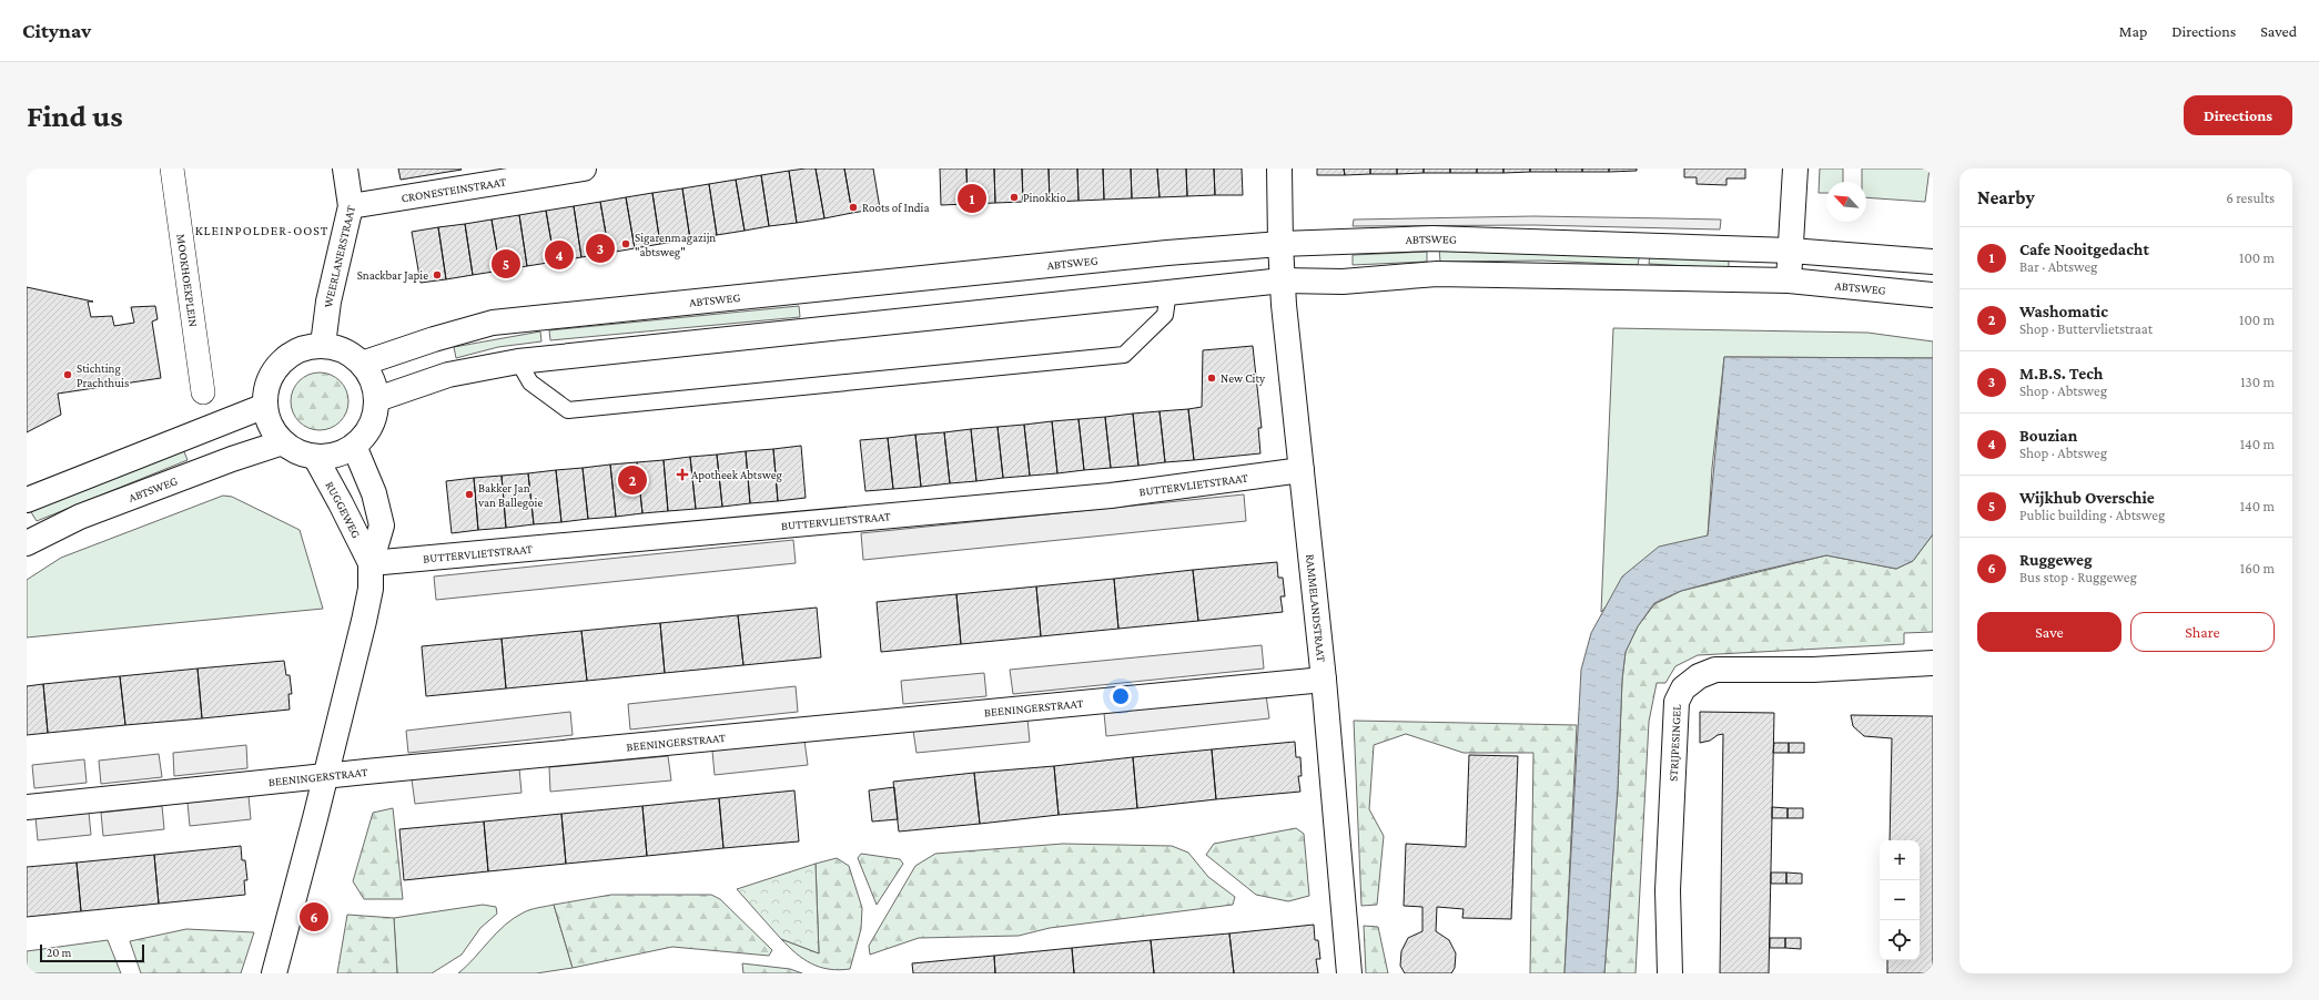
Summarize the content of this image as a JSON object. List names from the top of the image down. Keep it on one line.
{"streets":{"street":["CRONESTEINSTRAAT","ABTSWEG","WEERLANERSTRAAT","MOOKHOEKPLEIN","BUTTERVLIETSTRAAT","RUGGEWEG","RAMMELANDSTRAAT","BEENINGERSTRAAT","STRIJPESINGEL"]},"crossings":[["CRONESTEINSTRAAT","WEERLANERSTRAAT"],["ABTSWEG","WEERLANERSTRAAT"],["ABTSWEG","RUGGEWEG"],["ABTSWEG","RAMMELANDSTRAAT"],["WEERLANERSTRAAT","RUGGEWEG"],["BUTTERVLIETSTRAAT","RUGGEWEG"],["BUTTERVLIETSTRAAT","RAMMELANDSTRAAT"],["RUGGEWEG","BEENINGERSTRAAT"],["RAMMELANDSTRAAT","BEENINGERSTRAAT"]],"districts":["KLEINPOLDER-OOST"],"places":{"other":["Pinokkio","Roots of India","Sigarenmagazijn \"abtsweg\"","Snackbar Japie","Stichting Prachthuis","New City","Bakker Jan van Ballegoie"],"health":["Apotheek Abtsweg"]},"scale_bar":"20 m","north":"top left","page":{"header":"Citynav","nav":["Map","Directions","Saved"],"buttons":["Directions",["Save","Share"]],"title":"Find us","heading":["Nearby","6 results"],"pins":["1","3","4","5","2","6"],"list":[{"mark":"1","name":"Cafe Nooitgedacht","note":"Bar · Abtsweg","value":"100 m"},{"mark":"2","name":"Washomatic","note":"Shop · Buttervlietstraat","value":"100 m"},{"mark":"3","name":"M.B.S. Tech","note":"Shop · Abtsweg","value":"130 m"},{"mark":"4","name":"Bouzian","note":"Shop · Abtsweg","value":"140 m"},{"mark":"5","name":"Wijkhub Overschie","note":"Public building · Abtsweg","value":"140 m"},{"mark":"6","name":"Ruggeweg","note":"Bus stop · Ruggeweg","value":"160 m"}],"map_buttons":["+","−"],"scale":"20 m"}}
